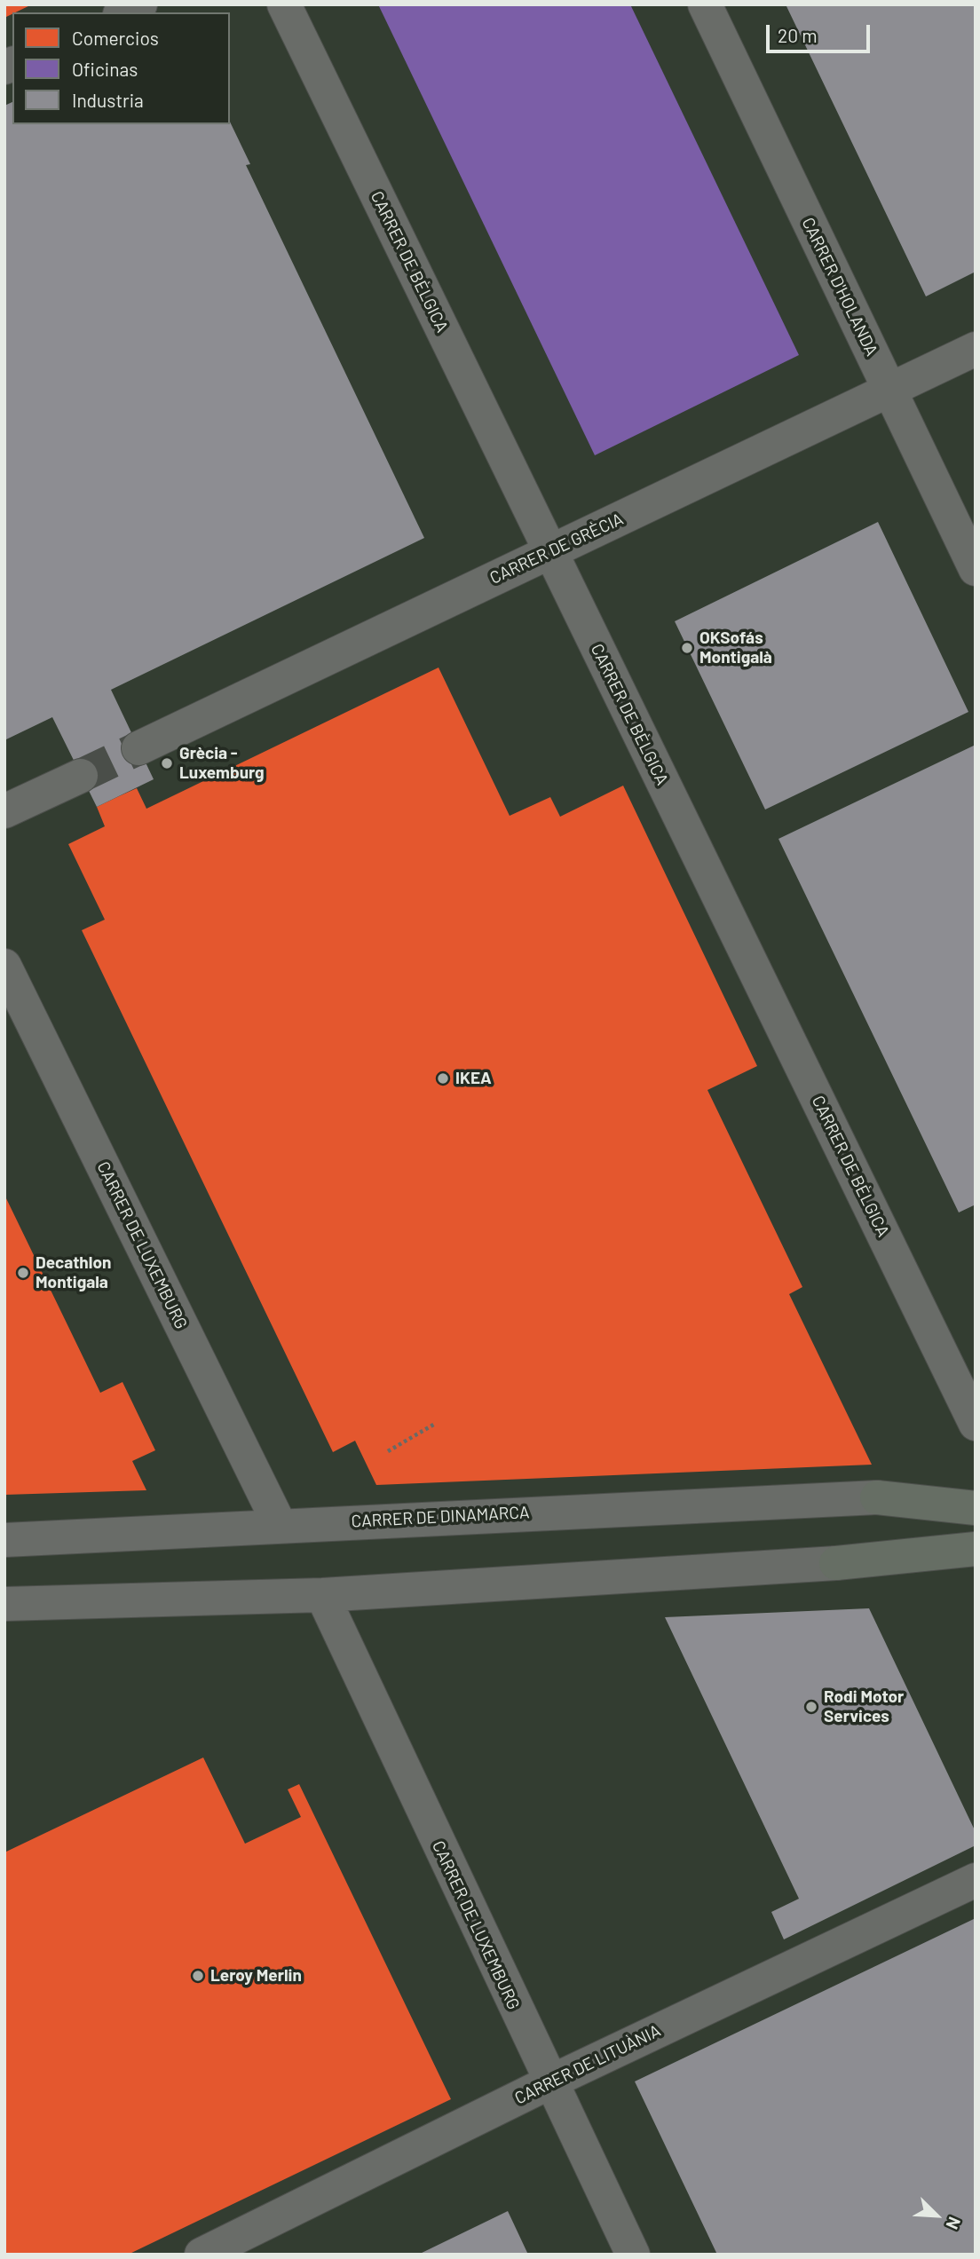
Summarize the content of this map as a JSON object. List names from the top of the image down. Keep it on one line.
{"streets":{"street":["CARRER DE BÈLGICA","CARRER D'HOLANDA","CARRER DE GRÈCIA","CARRER DE LUXEMBURG","CARRER DE DINAMARCA","CARRER DE LITUÀNIA"]},"crossings":[["CARRER DE BÈLGICA","CARRER DE GRÈCIA"],["CARRER D'HOLANDA","CARRER DE GRÈCIA"],["CARRER DE LUXEMBURG","CARRER DE DINAMARCA"],["CARRER DE LUXEMBURG","CARRER DE LITUÀNIA"]],"places":["OKSofás Montigalà","Grècia - Luxemburg","IKEA","Decathlon Montigala","Rodi Motor Services","Leroy Merlin"],"legend":["Comercios","Oficinas","Industria"],"scale_bar":"20 m","north":"bottom right"}
